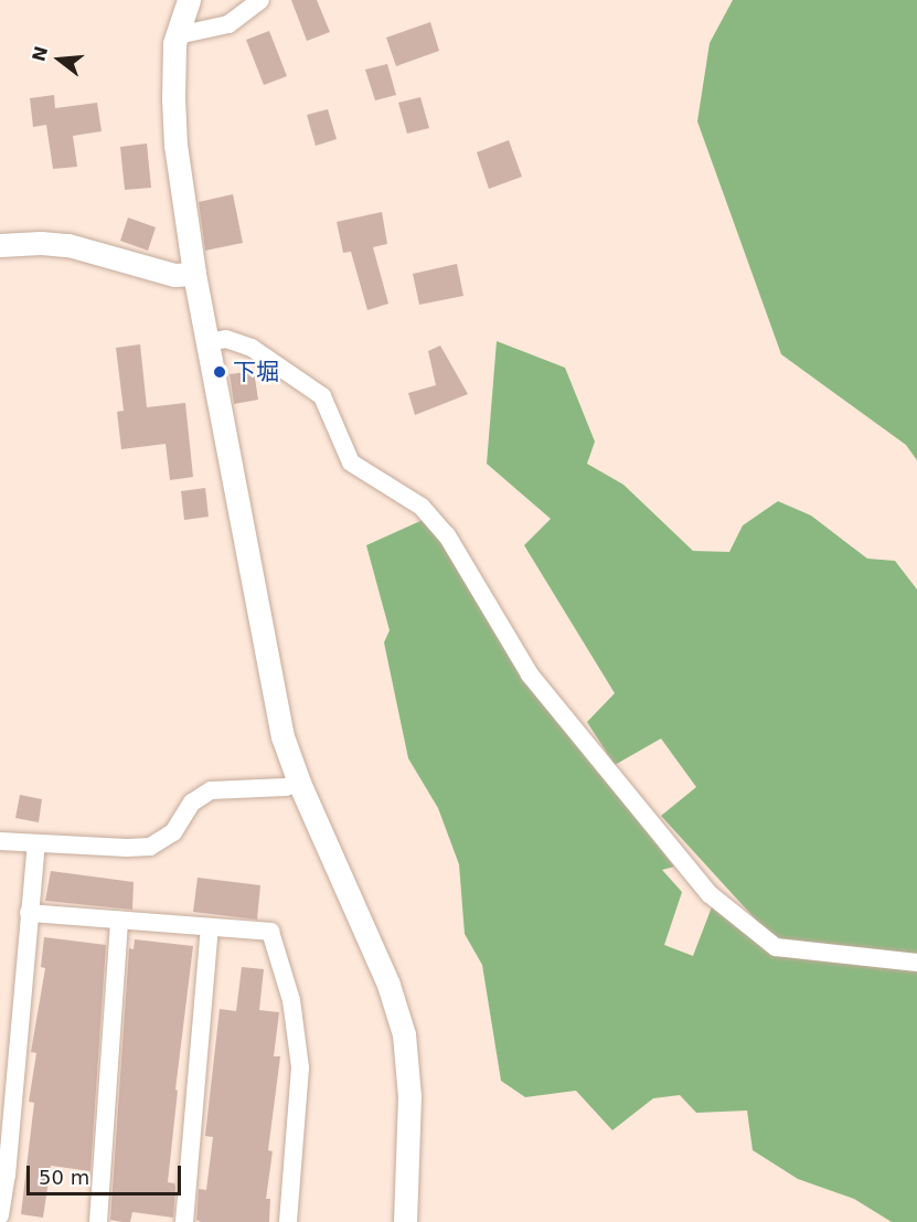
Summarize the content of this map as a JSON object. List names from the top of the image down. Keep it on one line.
{"places":["下堀"],"scale_bar":"50 m","north":"left"}
